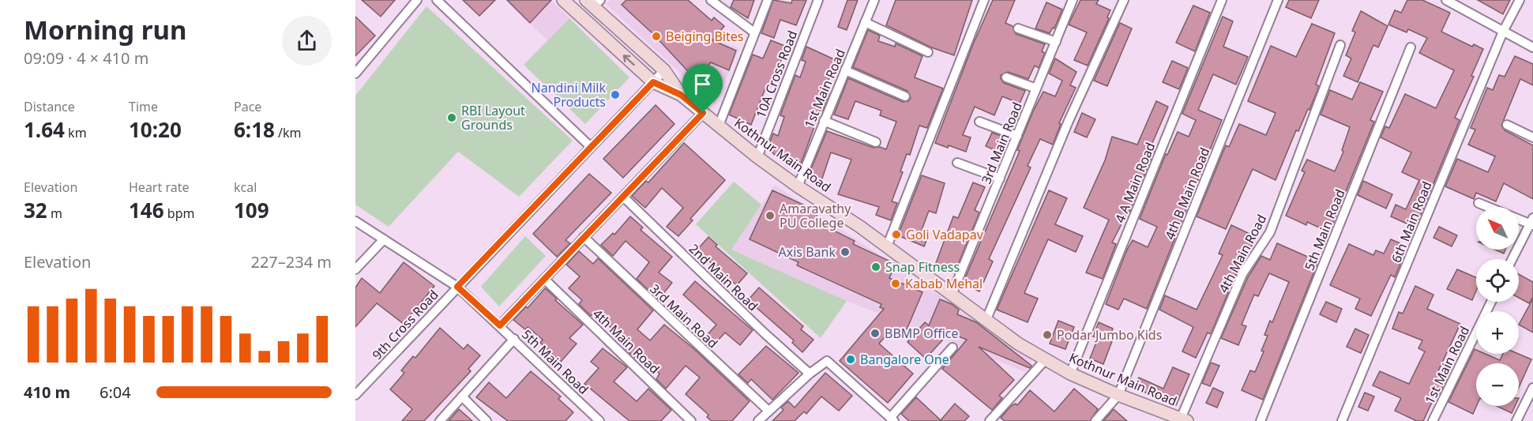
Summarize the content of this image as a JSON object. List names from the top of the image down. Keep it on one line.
{"streets":{"main road":["Kothnur Main Road"],"street":["10A Cross Road","1st Main Road","3rd Main Road","4 A Main Road","4th B Main Road","6th Main Road","5th Main Road","4th Main Road","2nd Main Road","9th Cross Road"]},"crossings":[["10A Cross Road","Kothnur Main Road"],["1st Main Road","Kothnur Main Road"],["3rd Main Road","Kothnur Main Road"],["Kothnur Main Road","4 A Main Road"],["Kothnur Main Road","4th B Main Road"],["Kothnur Main Road","4th Main Road"],["Kothnur Main Road","9th Cross Road"],["5th Main Road","9th Cross Road"]],"places":["Beiging Bites","Nandini Milk Products","RBI Layout Grounds","Amaravathy PU College","Goli Vadapav","Axis Bank","Snap Fitness","Kabab Mehal","BBMP Office","Podar Jumbo Kids","Bangalore One"],"north":"top left","page":{"heading":["Morning run","09:09 · 4 × 410 m"],"stats":[["Distance","1.64 km"],["Time","10:20"],["Pace","6:18 /km"],["Elevation","32 m"],["Heart rate","146 bpm"],["kcal","109"]],"map_buttons":["+","−"],"chart":["Elevation","227–234 m"],"list":[{"name":"410 m","note":"6:04"}]}}
